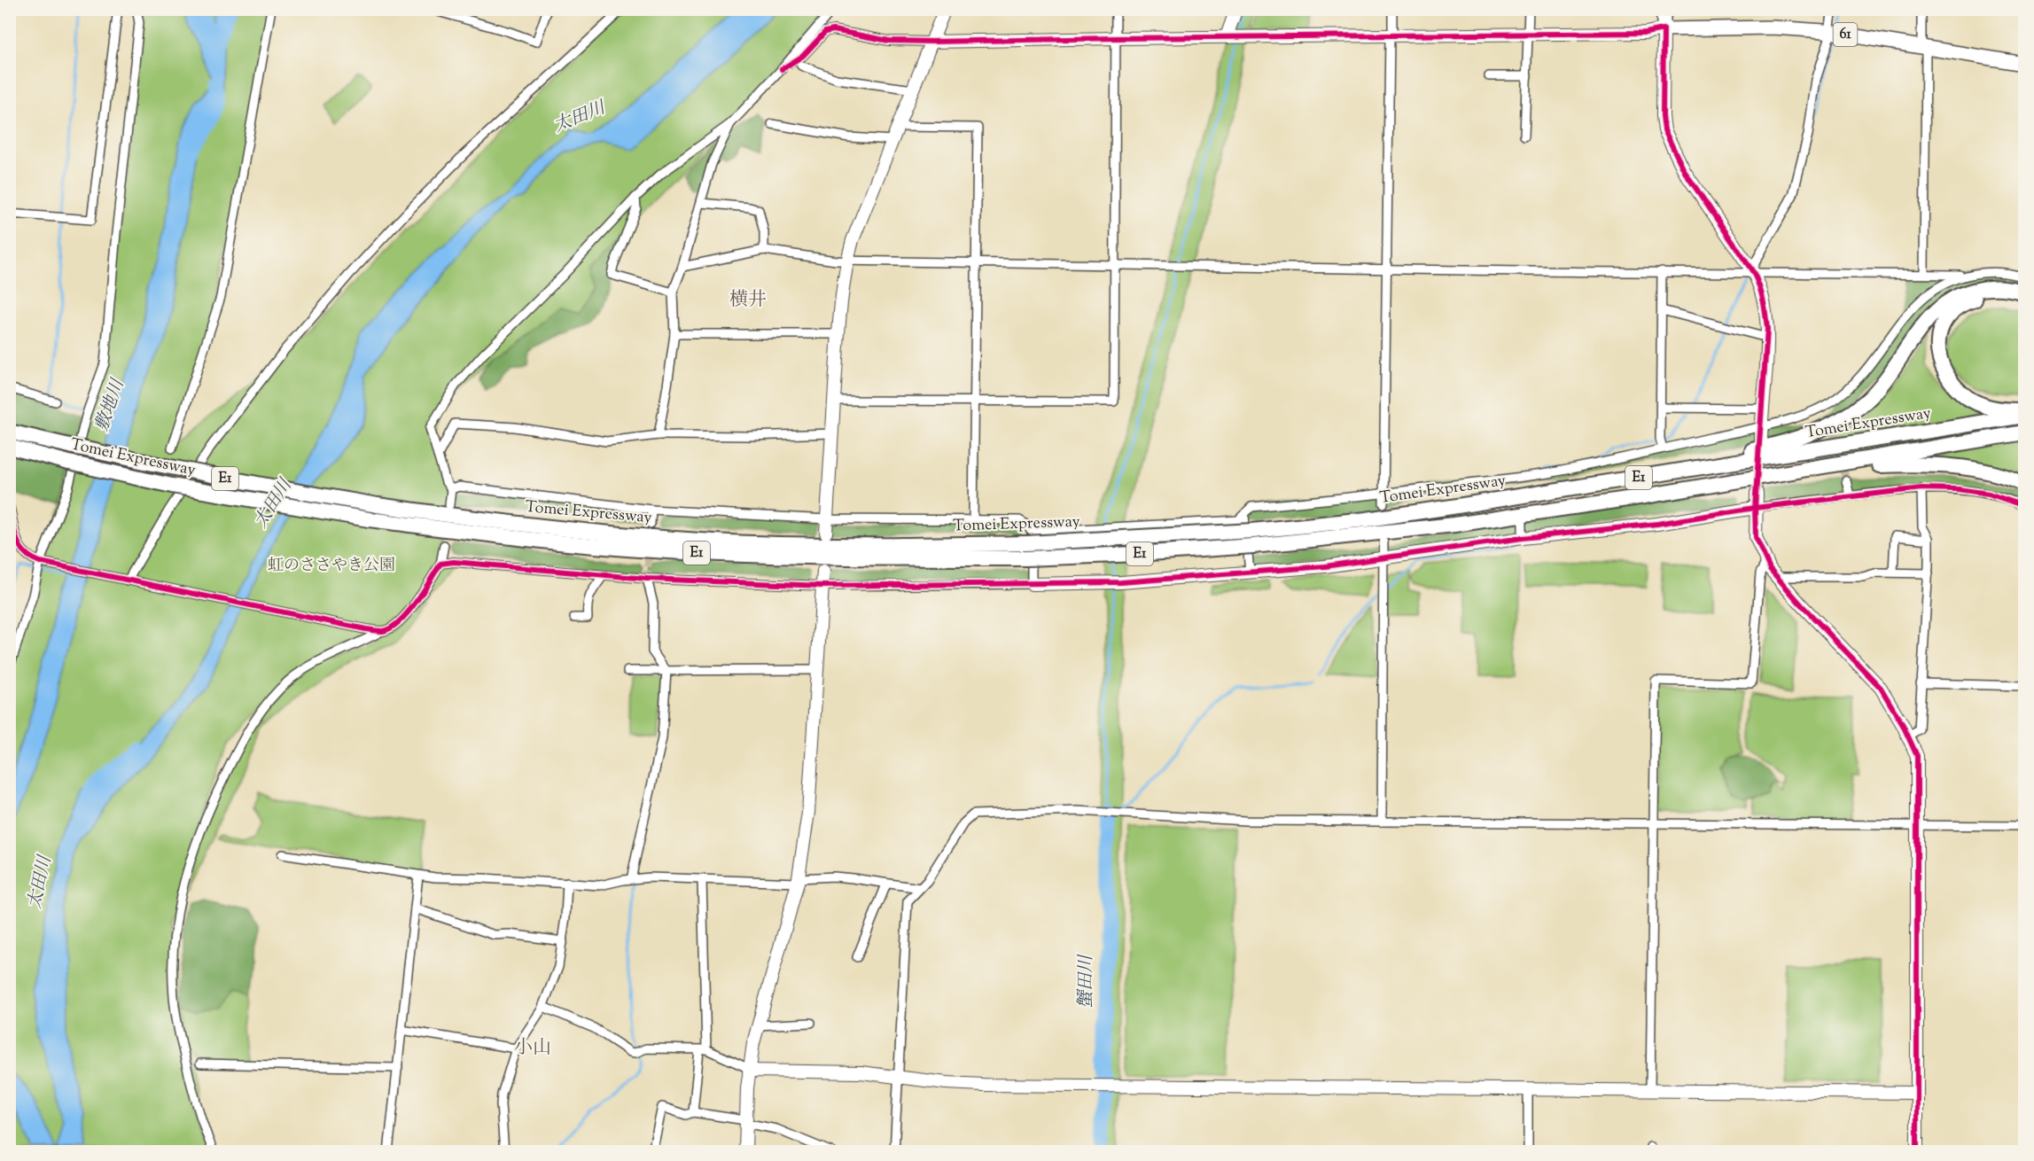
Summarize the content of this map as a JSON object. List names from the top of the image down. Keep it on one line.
{"streets":{"highway":["Tomei Expressway","E1"],"main road":["61"]},"districts":["横井","小山"],"water":["太田川","敷地川","蟹田川"],"parks":["虹のささやき公園"]}
